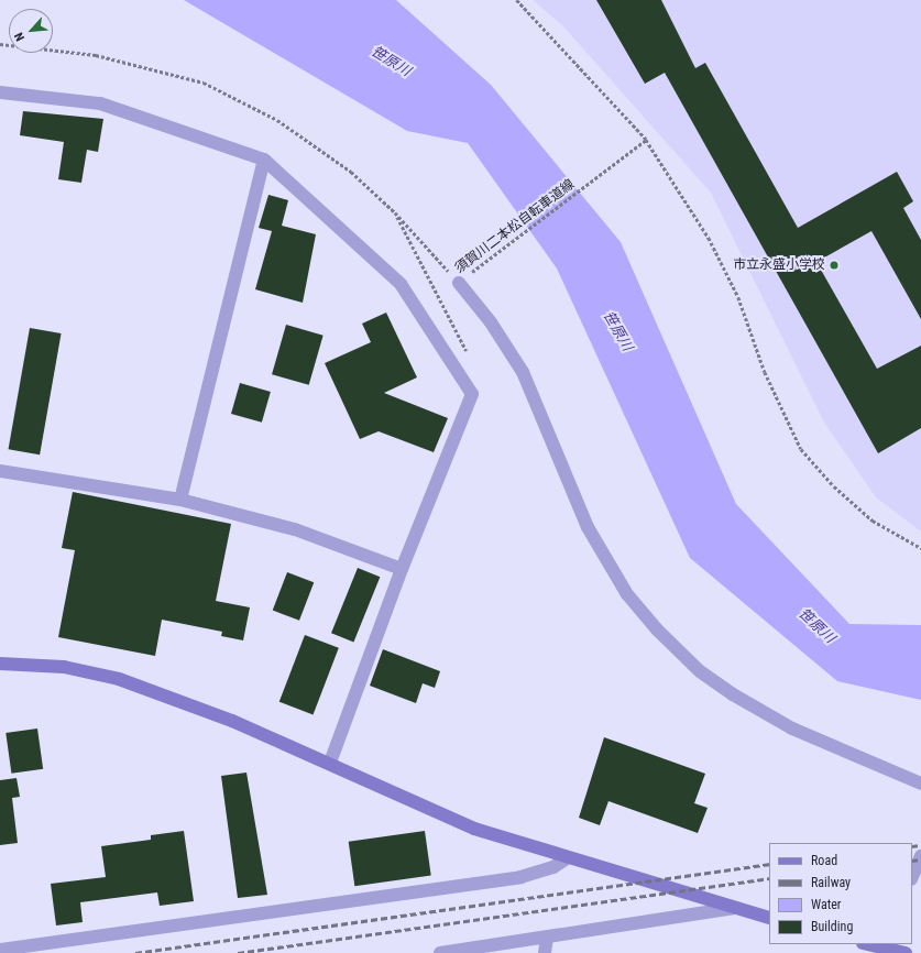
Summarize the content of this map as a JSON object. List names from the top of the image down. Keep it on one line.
{"streets":{"path":["須賀川二本松自転車道線"]},"water":["笹原川"],"places":["市立永盛小学校"],"legend":["Road","Railway","Water","Building"],"north":"bottom left"}
